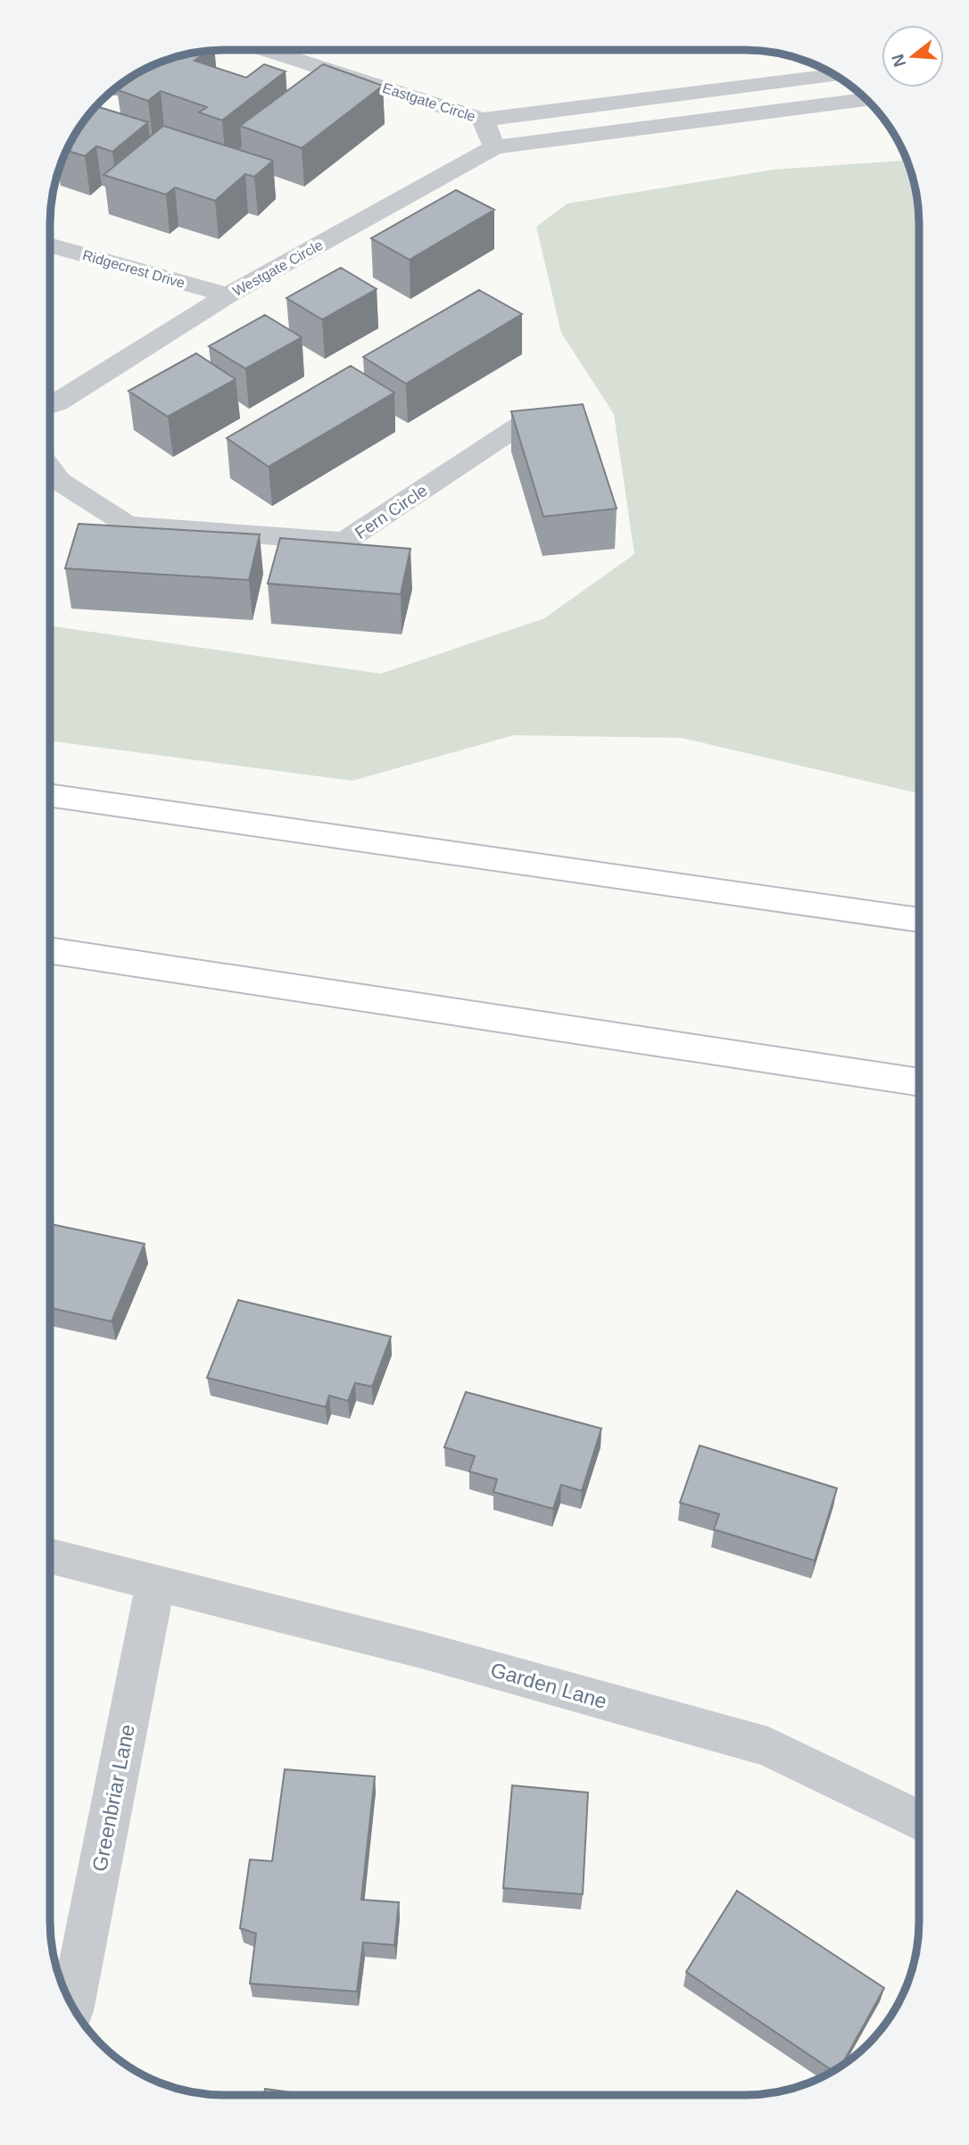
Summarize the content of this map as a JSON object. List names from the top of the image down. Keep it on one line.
{"streets":{"street":["Eastgate Circle","Westgate Circle","Ridgecrest Drive","Fern Circle","Garden Lane","Greenbriar Lane"]},"crossings":[["Westgate Circle","Ridgecrest Drive"],["Garden Lane","Greenbriar Lane"]],"north":"left"}
